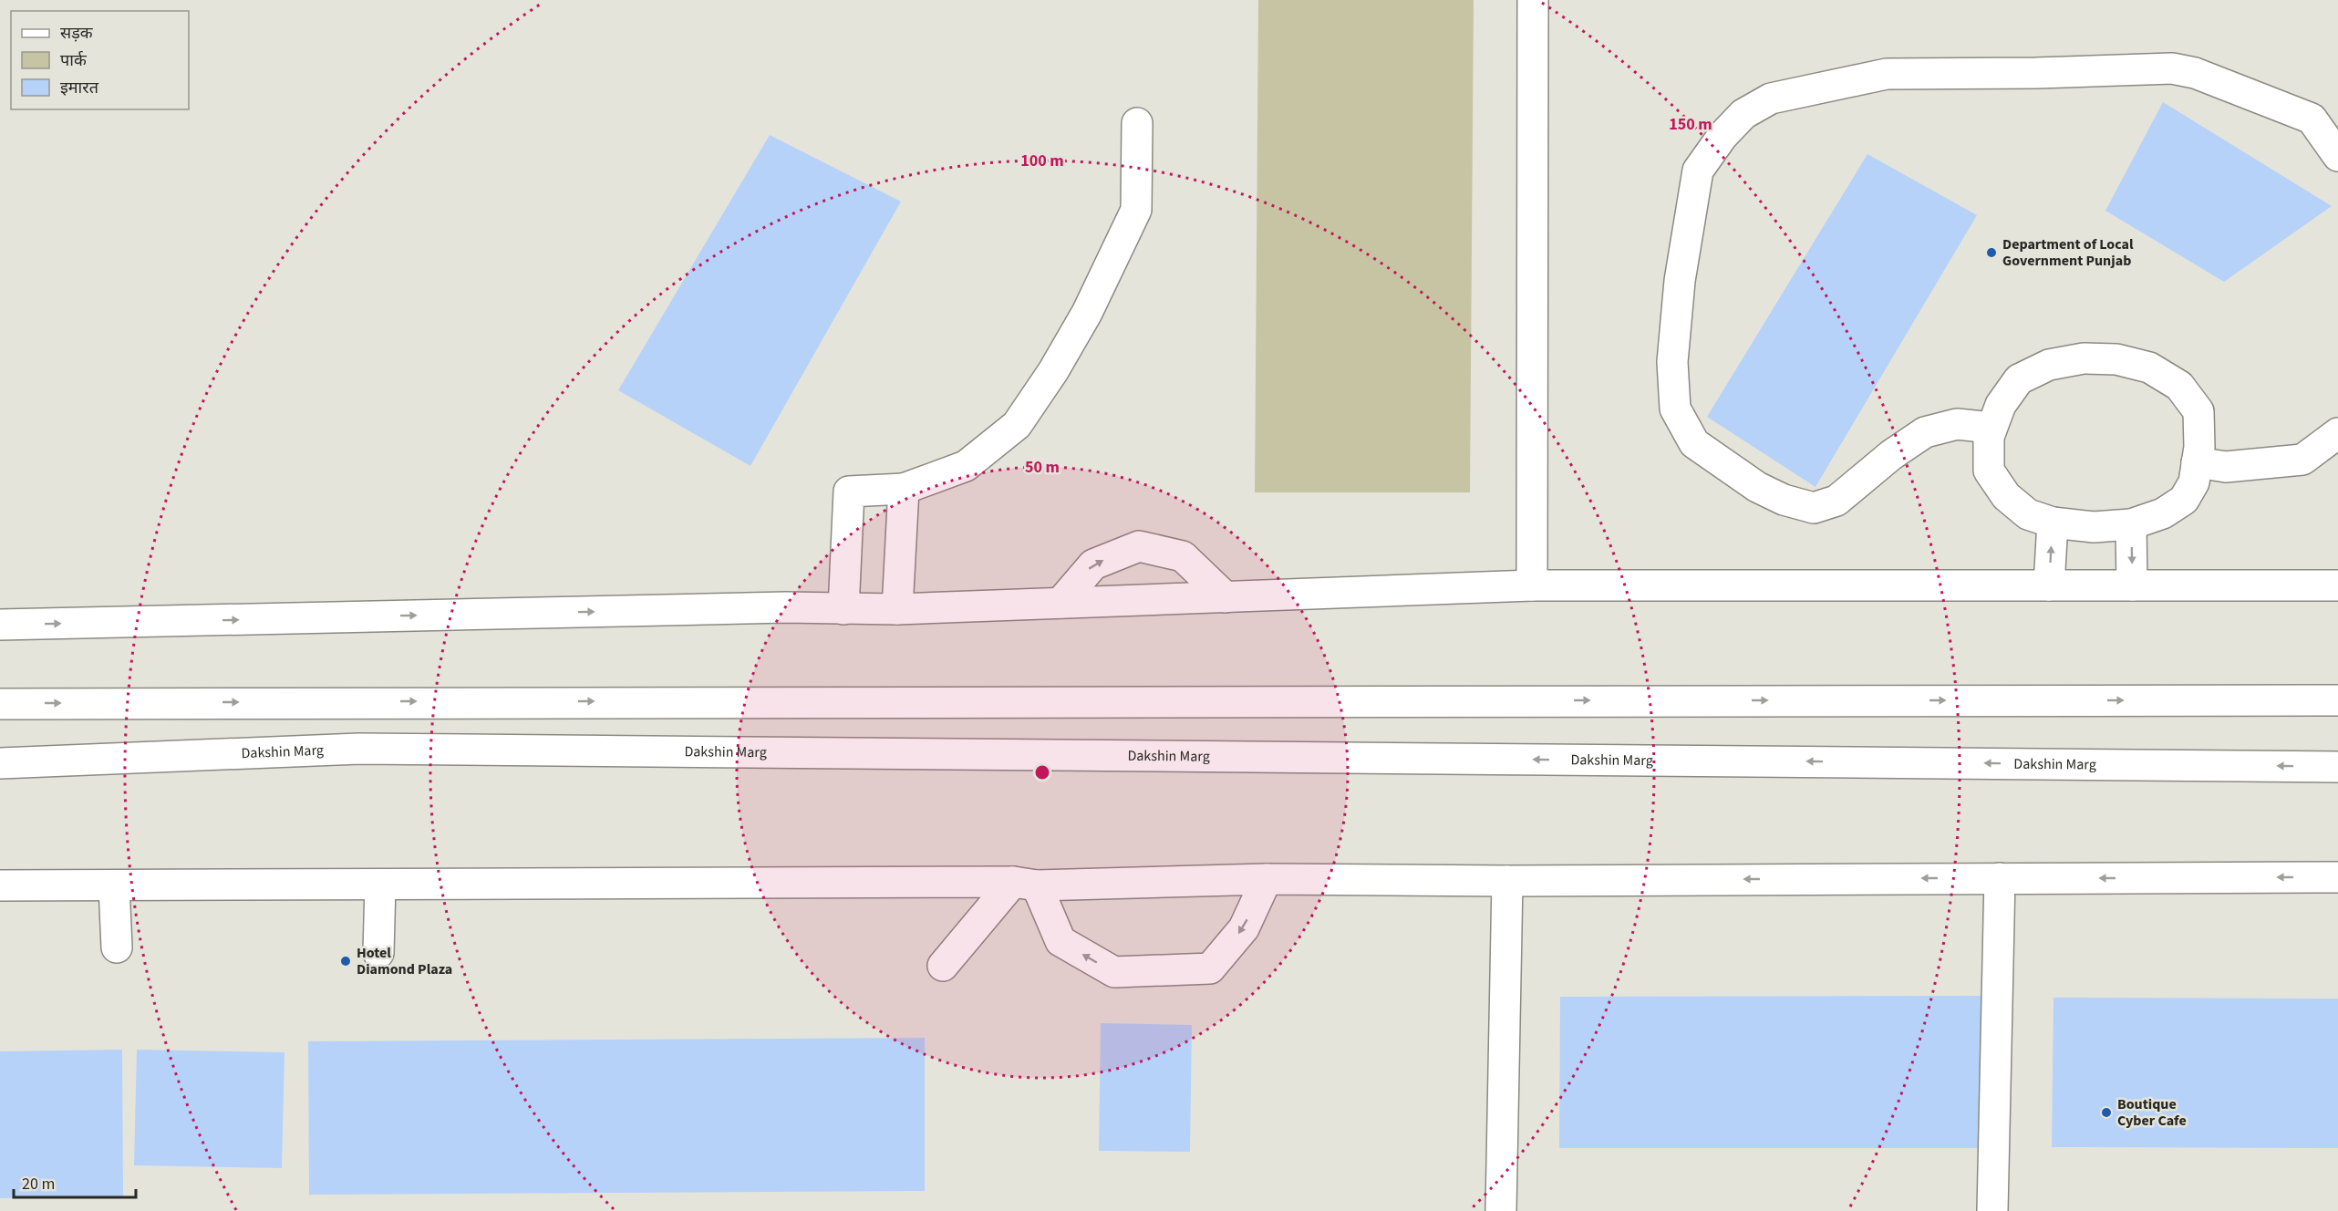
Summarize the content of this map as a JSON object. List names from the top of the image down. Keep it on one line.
{"streets":{"street":["Dakshin Marg"]},"places":["Department of Local Government Punjab","Hotel Diamond Plaza","Boutique Cyber Cafe"],"legend":["सड़क","पार्क","इमारत"],"scale_bar":"20 m","rings":["150 m","100 m","50 m"]}
